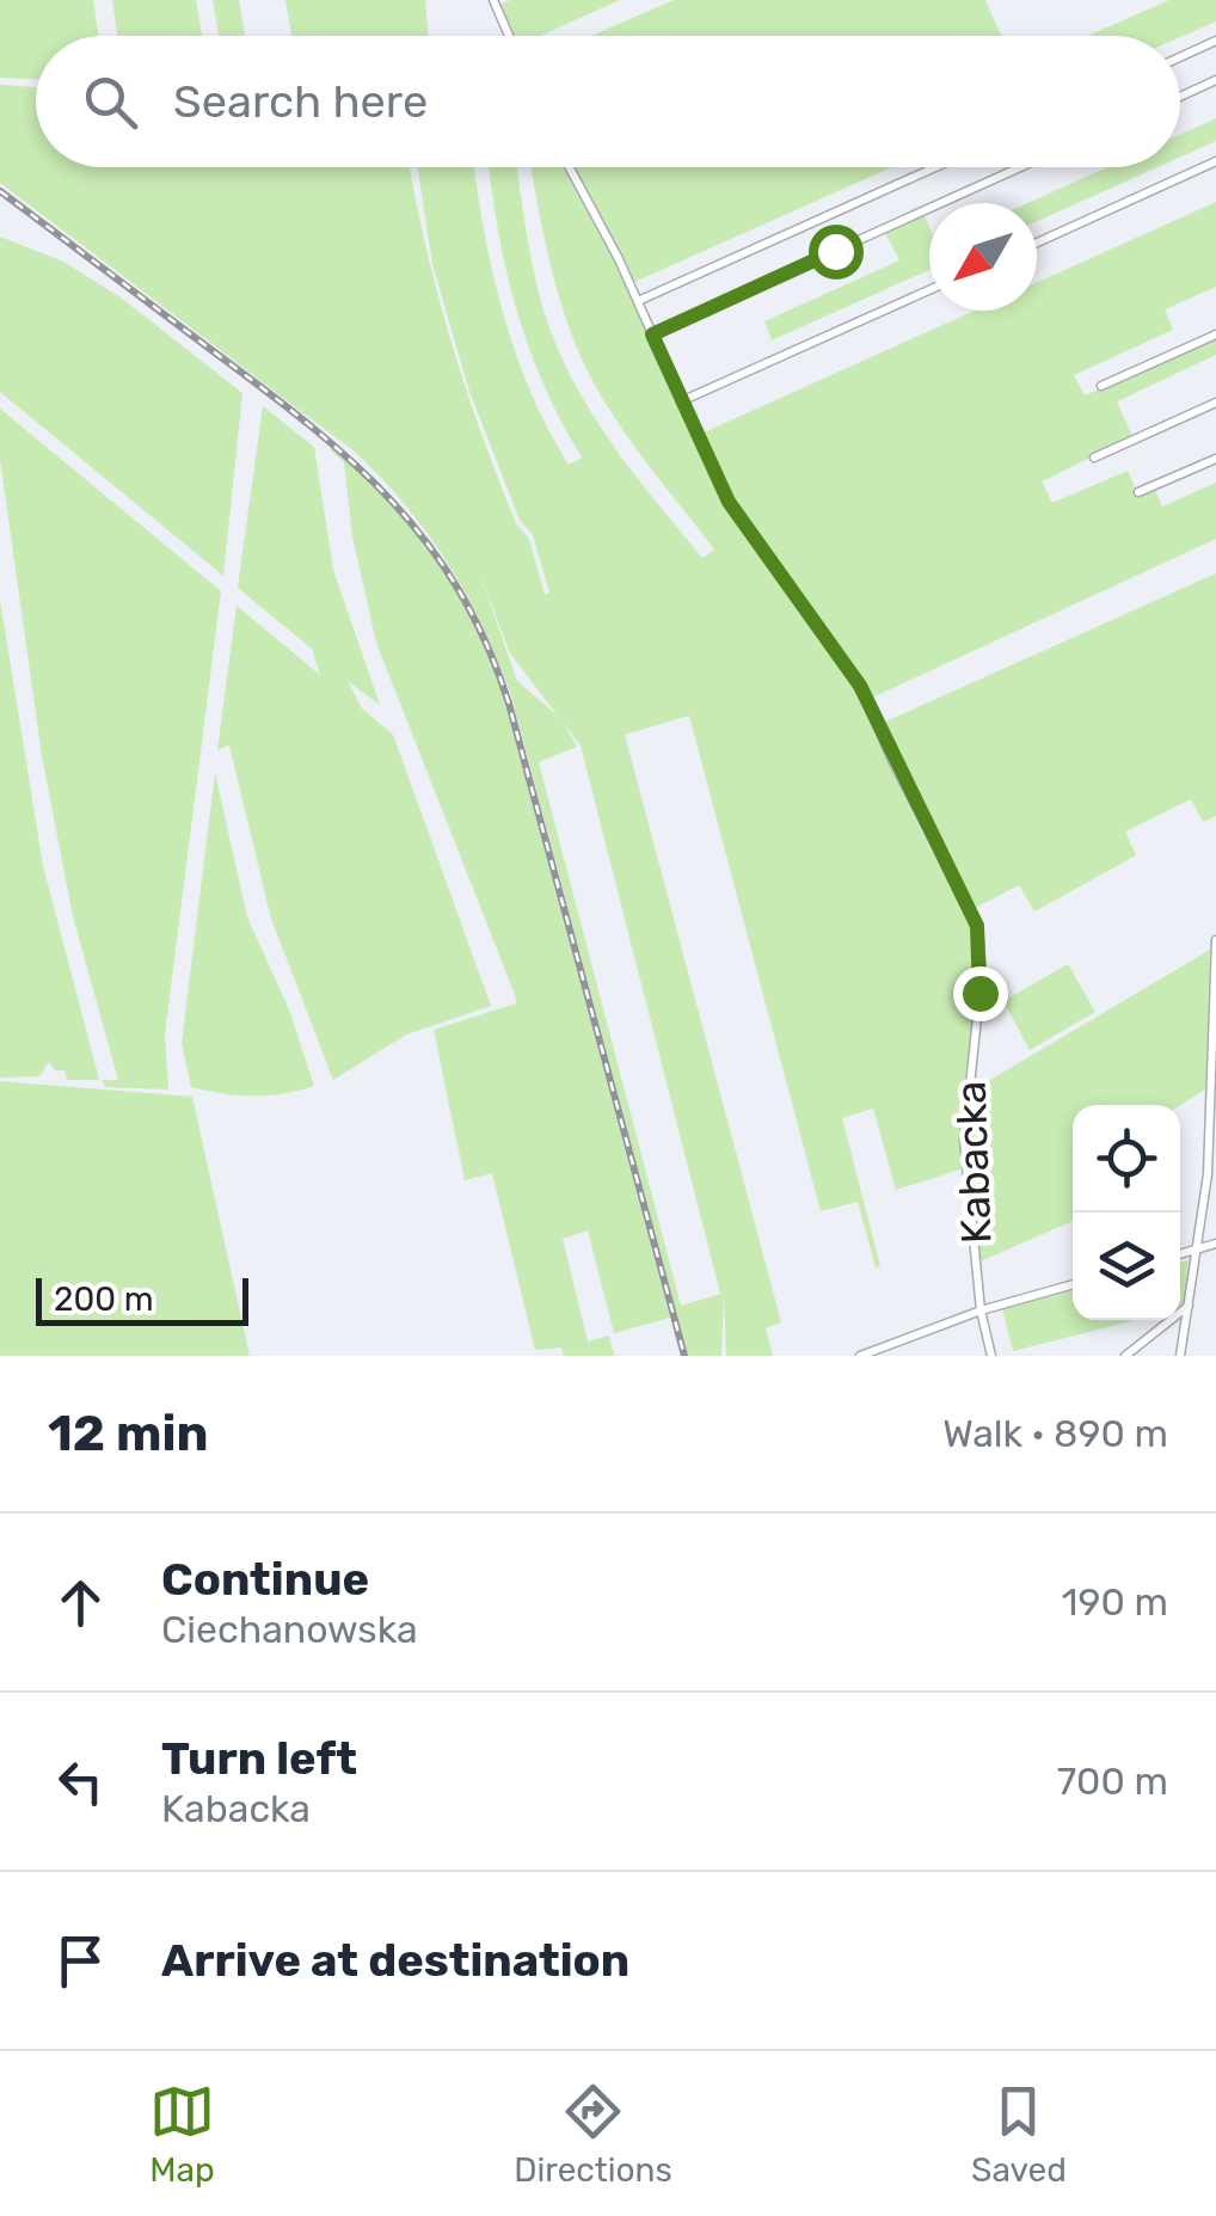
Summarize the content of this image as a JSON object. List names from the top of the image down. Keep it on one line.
{"streets":{"street":["Kabacka"]},"scale_bar":"200 m","north":"bottom left","page":{"search":"Search here","scale":"200 m","heading":["12 min","Walk · 890 m"],"list":[["Continue","Ciechanowska","190 m"],["Turn left","Kabacka","700 m"],"Arrive at destination"],"nav":["Map","Directions","Saved"]}}
